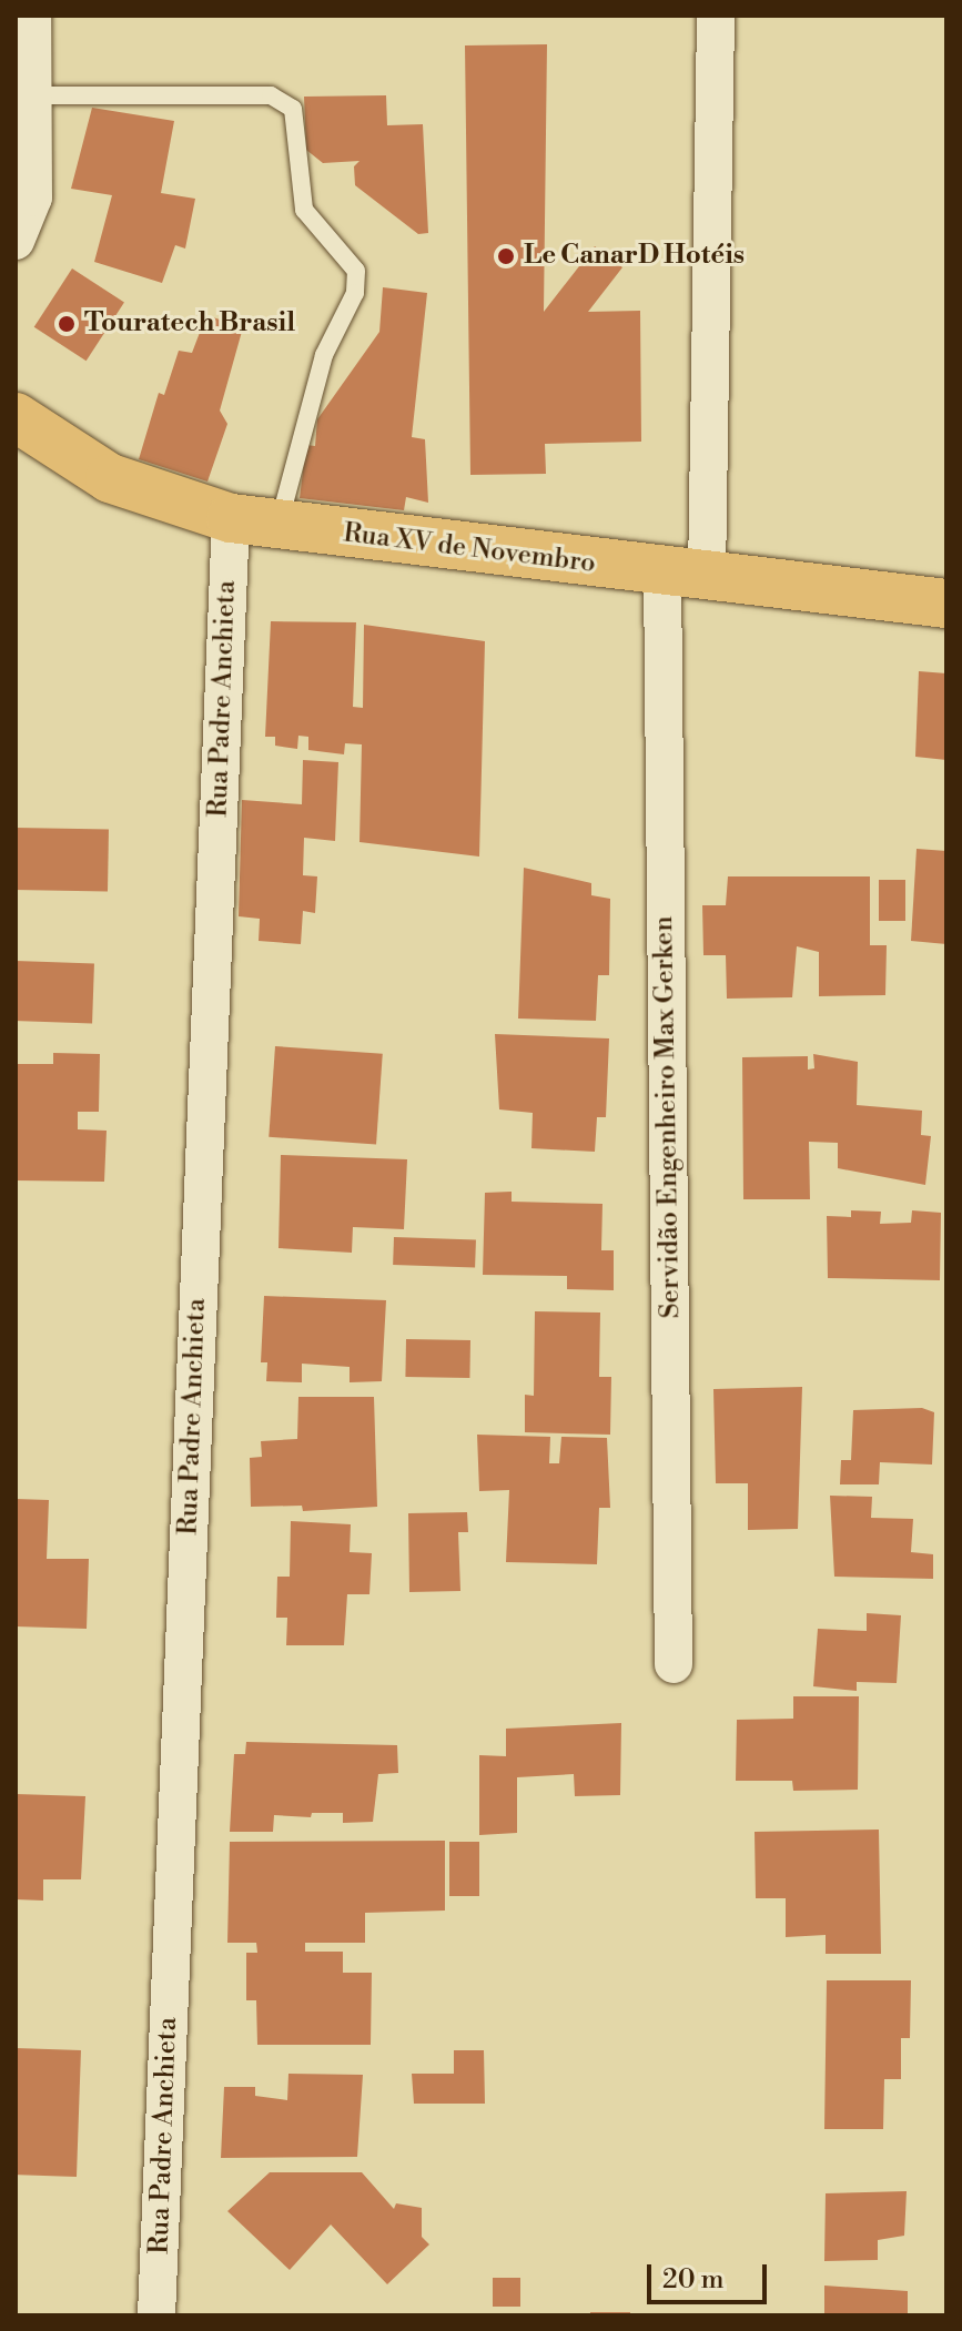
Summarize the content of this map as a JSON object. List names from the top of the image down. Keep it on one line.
{"streets":{"main road":["Rua XV de Novembro"],"street":["Rua Padre Anchieta","Servidão Engenheiro Max Gerken"]},"crossings":[["Rua XV de Novembro","Rua Padre Anchieta"],["Rua XV de Novembro","Servidão Engenheiro Max Gerken"]],"places":["Le CanarD Hotéis","Touratech Brasil"],"scale_bar":"20 m"}
